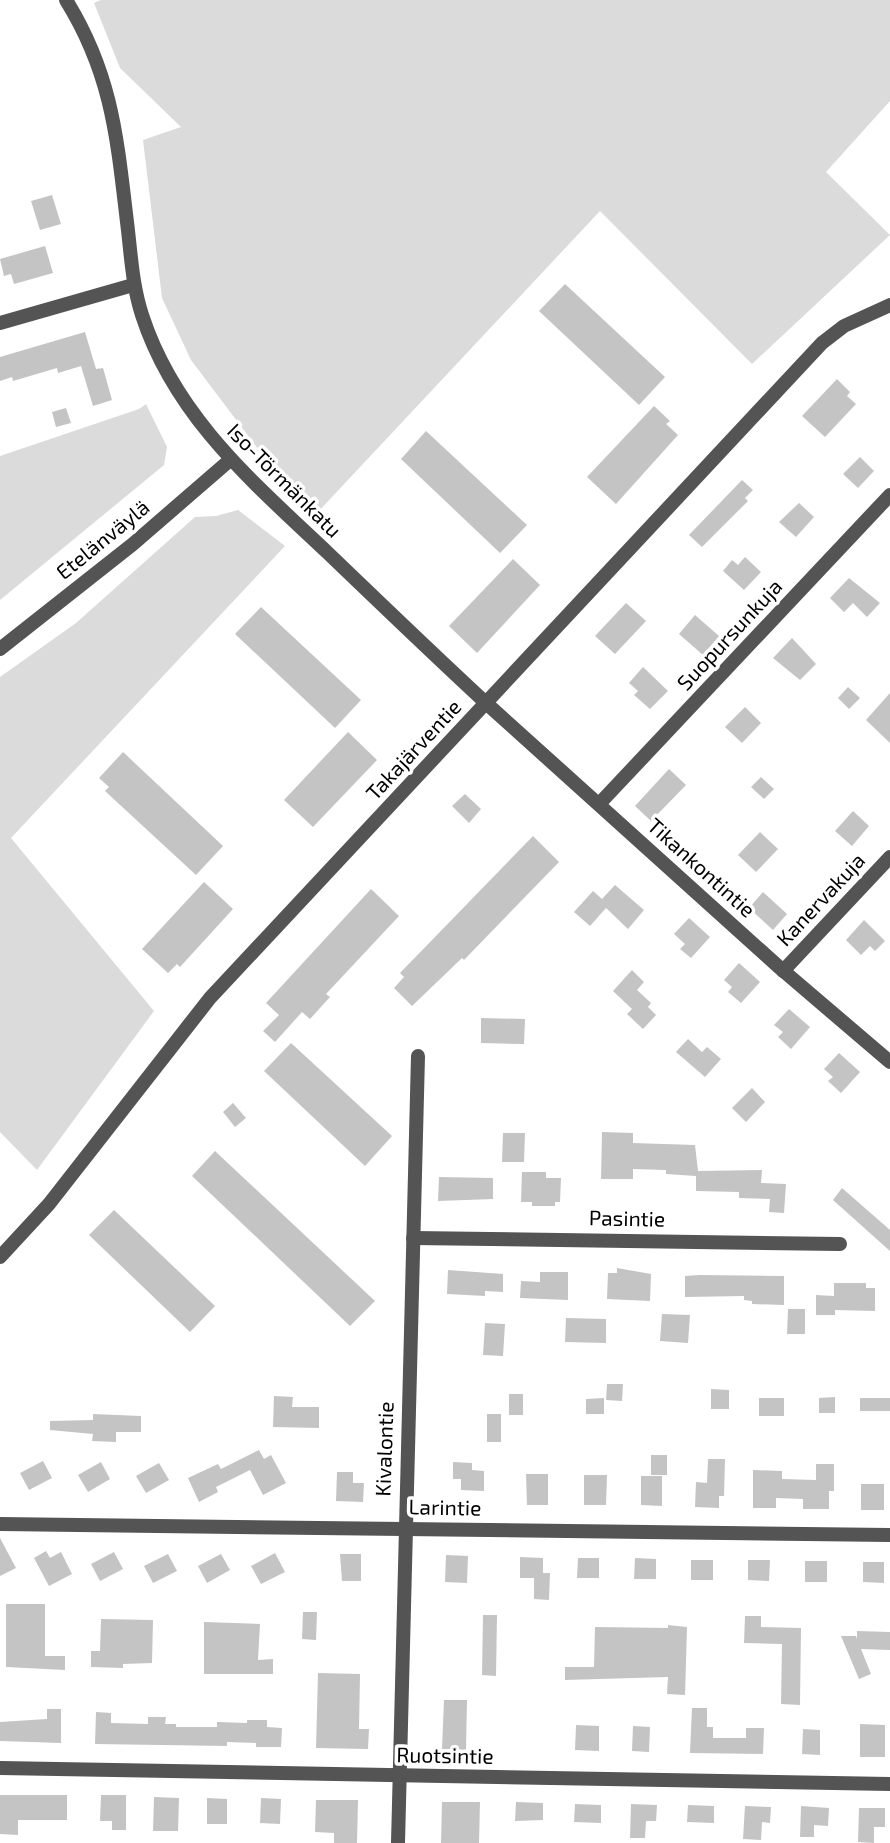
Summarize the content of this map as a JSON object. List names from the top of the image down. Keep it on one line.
{"streets":{"street":["Iso-Törmänkatu","Etelänväylä","Suopursunkuja","Takajärventie","Tikankontintie","Kanervakuja","Pasintie","Kivalontie","Larintie","Ruotsintie"]},"crossings":[["Iso-Törmänkatu","Etelänväylä"],["Iso-Törmänkatu","Takajärventie"],["Iso-Törmänkatu","Tikankontintie"],["Suopursunkuja","Tikankontintie"],["Takajärventie","Tikankontintie"],["Tikankontintie","Kanervakuja"],["Pasintie","Kivalontie"],["Kivalontie","Larintie"],["Kivalontie","Ruotsintie"]]}
